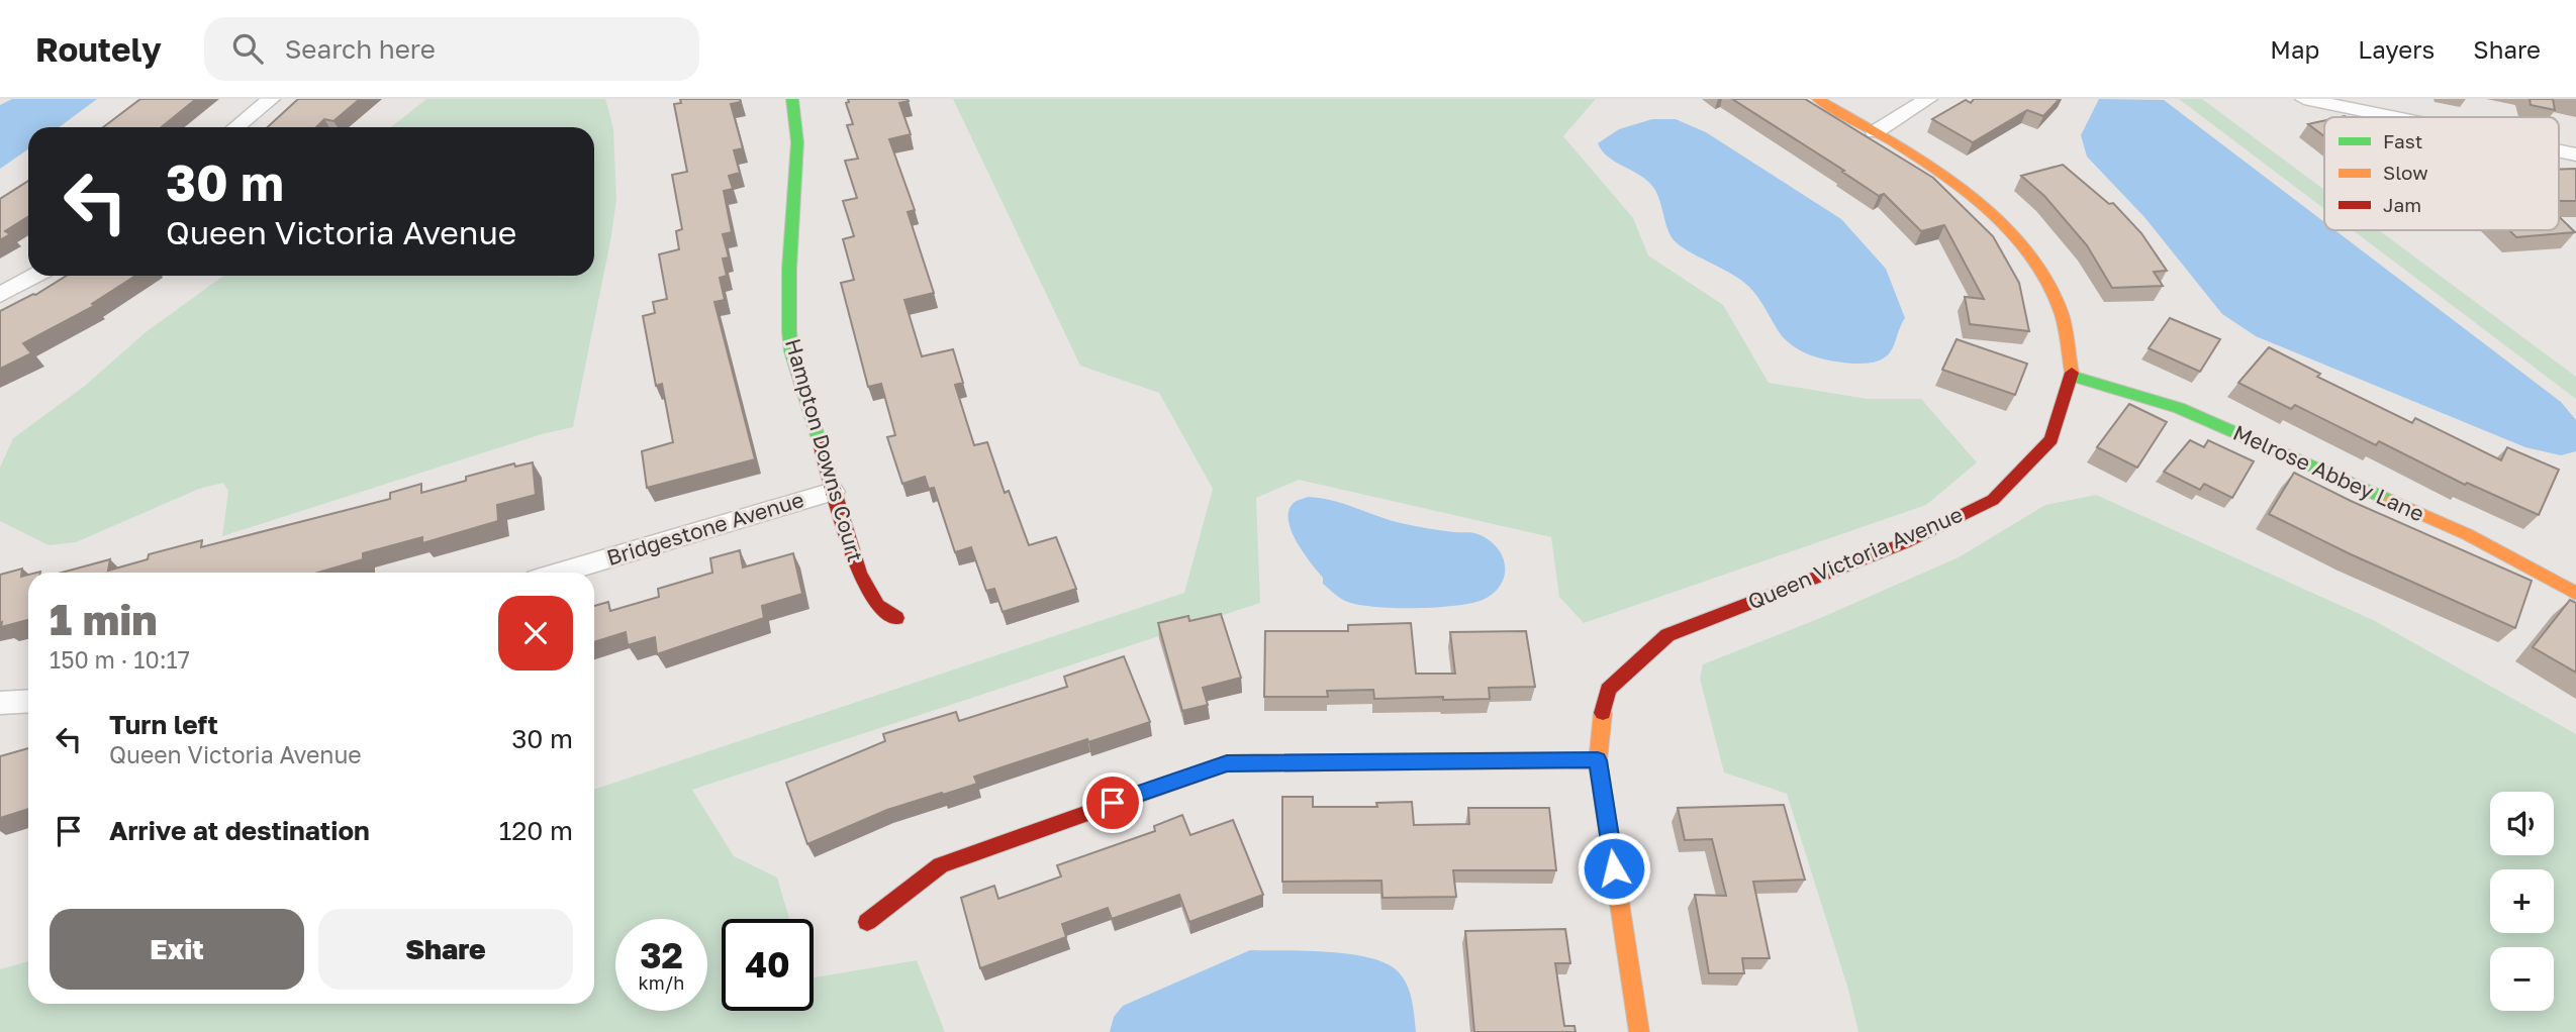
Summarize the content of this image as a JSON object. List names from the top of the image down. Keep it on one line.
{"streets":{"street":["Hampton Downs Court","Melrose Abbey Lane","Bridgestone Avenue","Queen Victoria Avenue"]},"crossings":[["Hampton Downs Court","Bridgestone Avenue"],["Melrose Abbey Lane","Queen Victoria Avenue"]],"legend":["Fast","Slow","Jam"],"page":{"header":"Routely","search":"Search here","nav":["Map","Layers","Share"],"turn":["30 m","Queen Victoria Avenue"],"heading":["1 min","150 m · 10:17"],"list":[{"name":"Turn left","note":"Queen Victoria Avenue","value":"30 m"},{"name":"Arrive at destination","value":"120 m"}],"map_buttons":["+","−"],"buttons":["Exit","Share"],"speed":"32 km/h","limit":"40"}}
